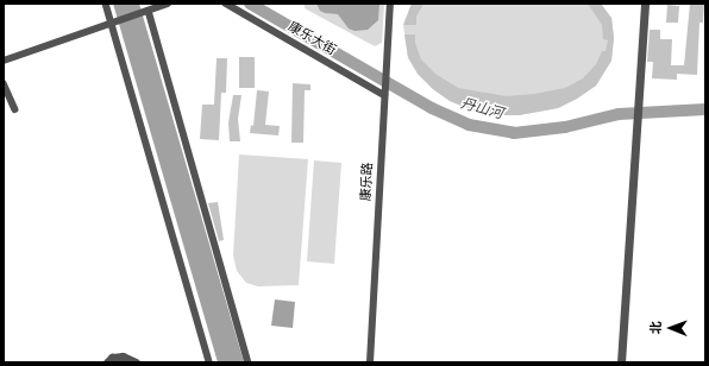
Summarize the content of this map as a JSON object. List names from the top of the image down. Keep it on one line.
{"streets":{"street":["康乐大街","康乐路"]},"crossings":[["康乐大街","康乐路"]],"water":["丹山河"],"north":"left"}
